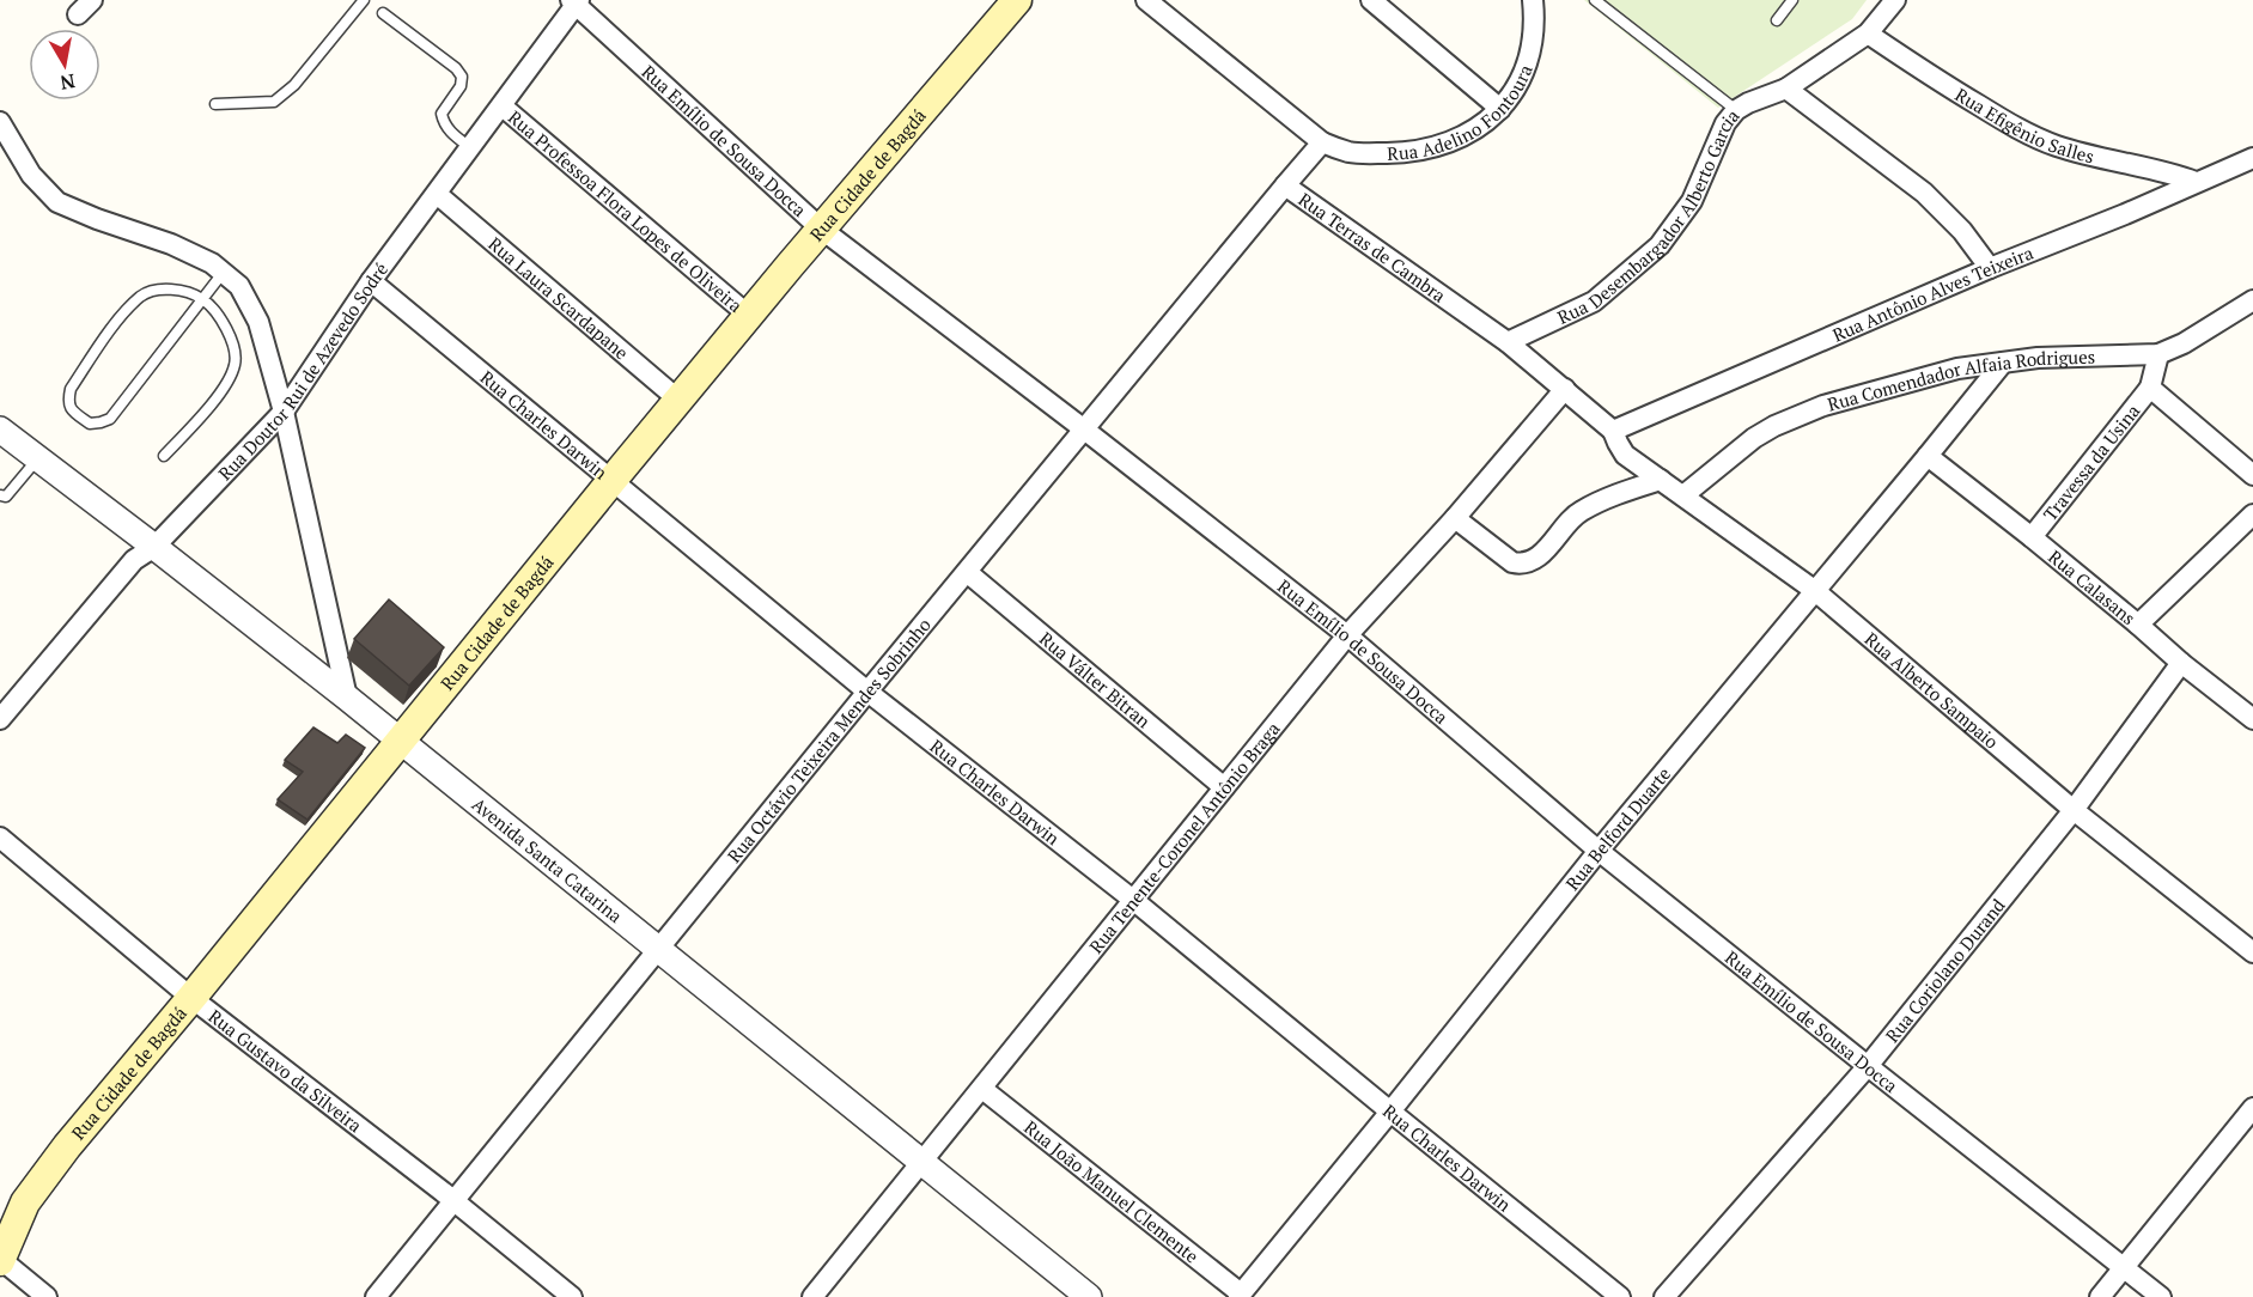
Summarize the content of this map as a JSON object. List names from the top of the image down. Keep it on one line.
{"streets":{"main road":["Rua Cidade de Bagdá"],"street":["Rua Adelino Fontoura","Rua Efigênio Salles","Rua Emílio de Sousa Docca","Rua Professoa Flora Lopes de Oliveira","Rua Desembargador Alberto Garcia","Rua Terras de Cambra","Rua Antônio Alves Teixeira","Rua Laura Scardapane","Rua Doutor Rui de Azevedo Sodré","Rua Comendador Alfaia Rodrigues","Rua Charles Darwin","Travessa da Usina","Rua Calasans","Rua Válter Bitran","Rua Alberto Sampaio","Rua Octávio Teixeira Mendes Sobrinho","Rua Belford Duarte","Rua Tenente-Coronel Antônio Braga","Avenida Santa Catarina","Rua Coriolano Durand","Rua Gustavo da Silveira","Rua João Manuel Clemente"]},"crossings":[["Rua Adelino Fontoura","Rua Terras de Cambra"],["Rua Efigênio Salles","Rua Desembargador Alberto Garcia"],["Rua Efigênio Salles","Rua Antônio Alves Teixeira"],["Rua Emílio de Sousa Docca","Rua Cidade de Bagdá"],["Rua Emílio de Sousa Docca","Rua Doutor Rui de Azevedo Sodré"],["Rua Emílio de Sousa Docca","Rua Octávio Teixeira Mendes Sobrinho"],["Rua Emílio de Sousa Docca","Rua Belford Duarte"],["Rua Emílio de Sousa Docca","Rua Tenente-Coronel Antônio Braga"],["Rua Emílio de Sousa Docca","Rua Coriolano Durand"],["Rua Cidade de Bagdá","Rua Professoa Flora Lopes de Oliveira"],["Rua Cidade de Bagdá","Rua Laura Scardapane"],["Rua Cidade de Bagdá","Rua Charles Darwin"],["Rua Cidade de Bagdá","Avenida Santa Catarina"],["Rua Cidade de Bagdá","Rua Gustavo da Silveira"],["Rua Professoa Flora Lopes de Oliveira","Rua Doutor Rui de Azevedo Sodré"],["Rua Desembargador Alberto Garcia","Rua Terras de Cambra"],["Rua Terras de Cambra","Rua Antônio Alves Teixeira"],["Rua Terras de Cambra","Rua Alberto Sampaio"],["Rua Terras de Cambra","Rua Octávio Teixeira Mendes Sobrinho"],["Rua Terras de Cambra","Rua Tenente-Coronel Antônio Braga"],["Rua Antônio Alves Teixeira","Rua Alberto Sampaio"],["Rua Laura Scardapane","Rua Doutor Rui de Azevedo Sodré"],["Rua Doutor Rui de Azevedo Sodré","Rua Charles Darwin"],["Rua Doutor Rui de Azevedo Sodré","Avenida Santa Catarina"],["Rua Comendador Alfaia Rodrigues","Rua Alberto Sampaio"],["Rua Comendador Alfaia Rodrigues","Rua Belford Duarte"],["Rua Charles Darwin","Rua Octávio Teixeira Mendes Sobrinho"],["Rua Charles Darwin","Rua Belford Duarte"],["Rua Charles Darwin","Rua Tenente-Coronel Antônio Braga"],["Travessa da Usina","Rua Calasans"],["Rua Calasans","Rua Belford Duarte"],["Rua Calasans","Rua Coriolano Durand"],["Rua Válter Bitran","Rua Octávio Teixeira Mendes Sobrinho"],["Rua Válter Bitran","Rua Tenente-Coronel Antônio Braga"],["Rua Alberto Sampaio","Rua Belford Duarte"],["Rua Alberto Sampaio","Rua Coriolano Durand"],["Rua Octávio Teixeira Mendes Sobrinho","Avenida Santa Catarina"],["Rua Octávio Teixeira Mendes Sobrinho","Rua Gustavo da Silveira"],["Rua Belford Duarte","Rua João Manuel Clemente"],["Rua Tenente-Coronel Antônio Braga","Avenida Santa Catarina"],["Rua Tenente-Coronel Antônio Braga","Rua João Manuel Clemente"]],"north":"bottom"}
